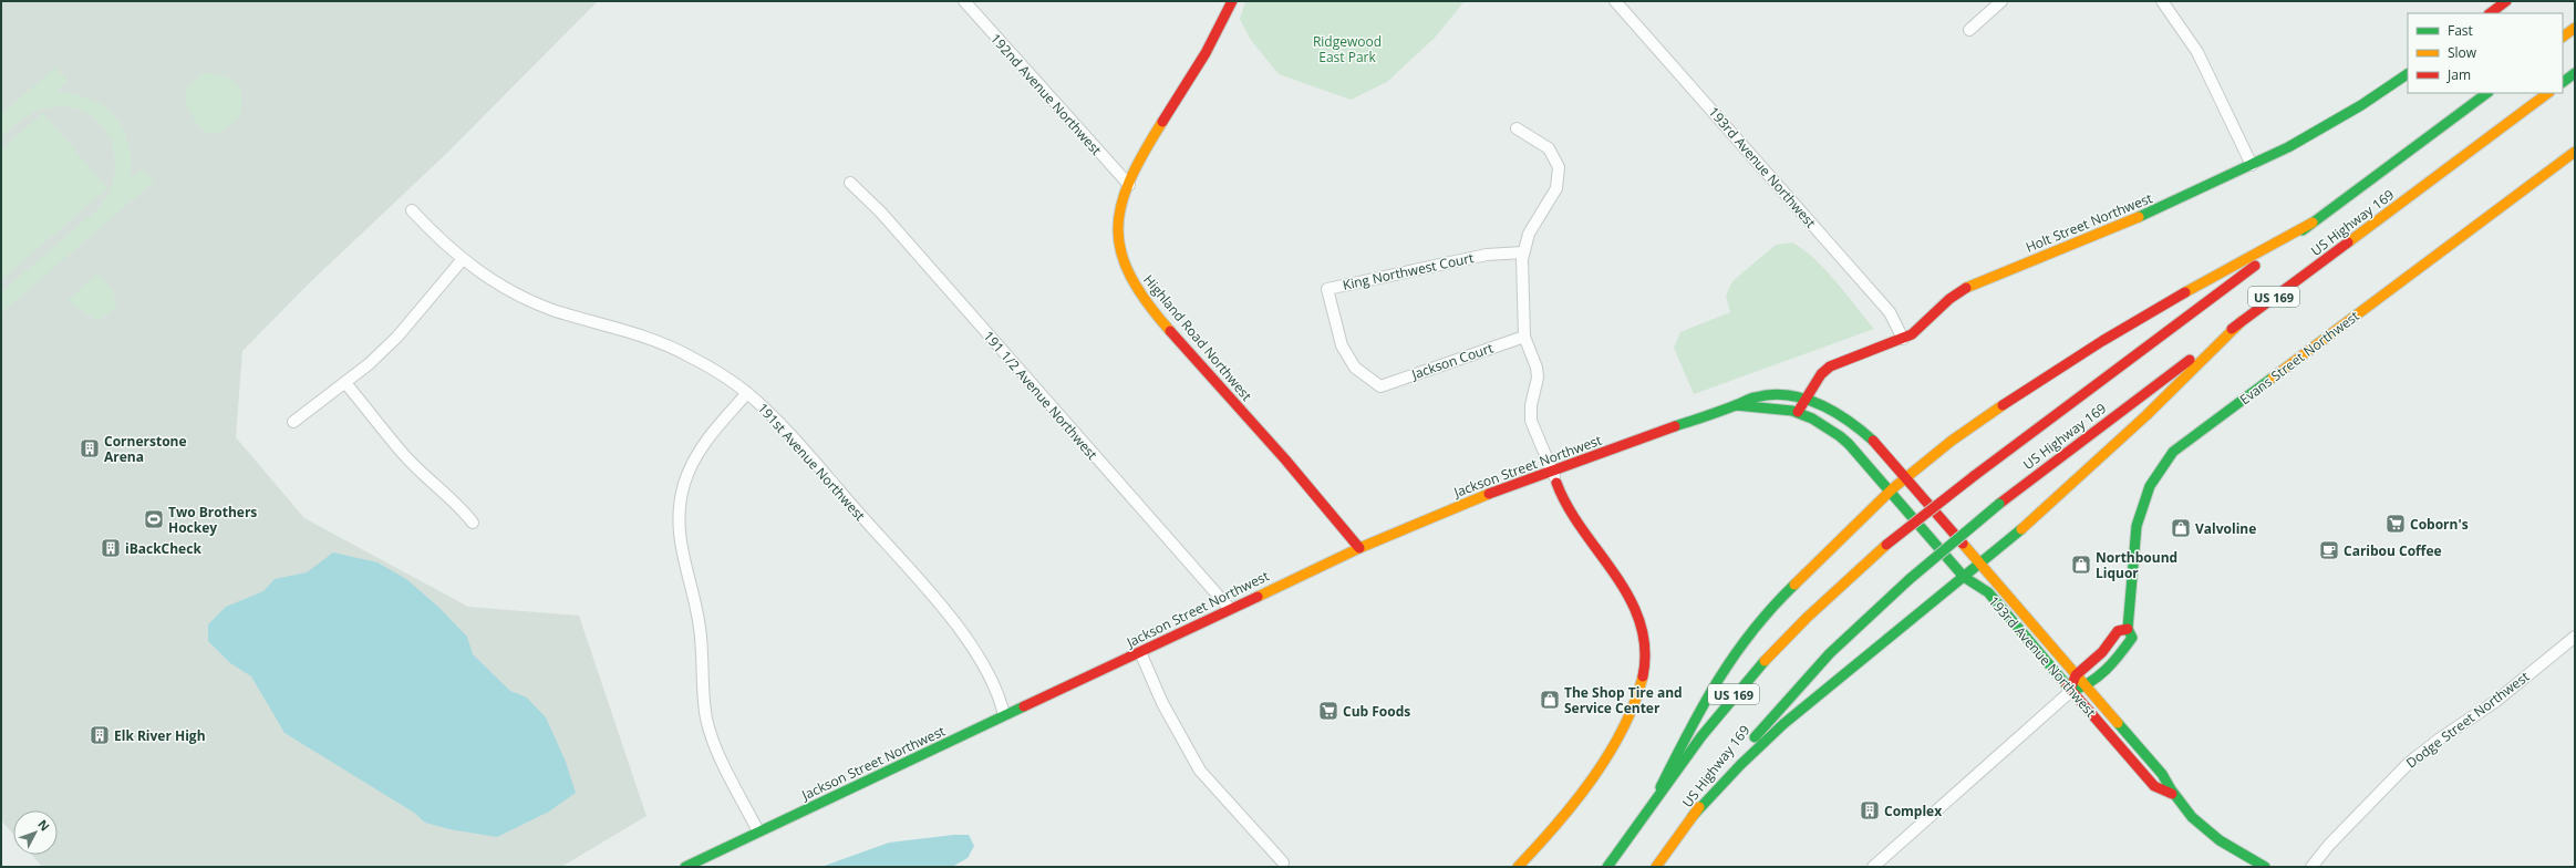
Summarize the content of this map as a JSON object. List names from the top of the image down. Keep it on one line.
{"streets":{"main road":["193rd Avenue Northwest","Holt Street Northwest","US Highway 169","US 169","Highland Road Northwest","Evans Street Northwest","Jackson Street Northwest"],"street":["192nd Avenue Northwest","King Northwest Court","Jackson Court","191 1/2 Avenue Northwest","191st Avenue Northwest","Dodge Street Northwest"]},"crossings":[["192nd Avenue Northwest","Highland Road Northwest"],["193rd Avenue Northwest","Holt Street Northwest"],["193rd Avenue Northwest","Evans Street Northwest"],["193rd Avenue Northwest","Jackson Street Northwest"],["Holt Street Northwest","Jackson Street Northwest"],["King Northwest Court","Jackson Court"],["Highland Road Northwest","Jackson Street Northwest"],["191 1/2 Avenue Northwest","Jackson Street Northwest"],["191st Avenue Northwest","Jackson Street Northwest"]],"parks":["Ridgewood East Park"],"places":{"building":["Cornerstone Arena","iBackCheck","Elk River High","Complex"],"sports":["Two Brothers Hockey"],"supermarket":["Coborn's","Cub Foods"],"shop":["Valvoline","Northbound Liquor","The Shop Tire and Service Center"],"cafe":["Caribou Coffee"]},"legend":["Fast","Slow","Jam"],"north":"top right"}
